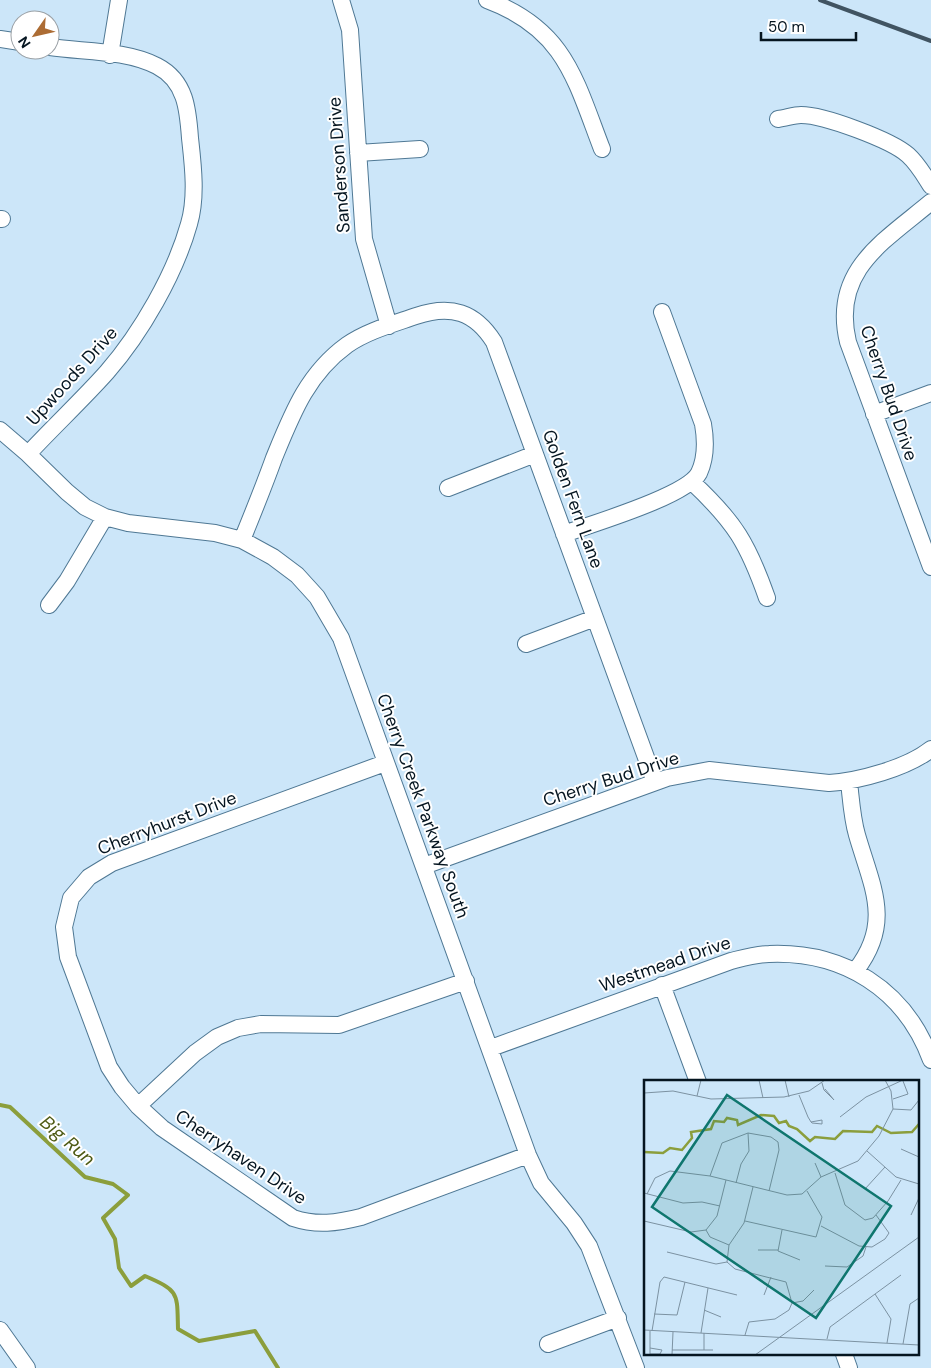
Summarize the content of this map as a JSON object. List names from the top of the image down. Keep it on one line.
{"streets":{"street":["Sanderson Drive","Upwoods Drive","Cherry Bud Drive","Golden Fern Lane","Cherry Creek Parkway South","Cherryhurst Drive","Westmead Drive","Cherryhaven Drive"]},"crossings":[["Sanderson Drive","Golden Fern Lane"],["Upwoods Drive","Cherry Creek Parkway South"],["Cherry Bud Drive","Golden Fern Lane"],["Cherry Bud Drive","Cherry Creek Parkway South"],["Golden Fern Lane","Cherry Creek Parkway South"],["Cherry Creek Parkway South","Cherryhurst Drive"],["Cherry Creek Parkway South","Westmead Drive"],["Cherry Creek Parkway South","Cherryhaven Drive"],["Cherryhurst Drive","Cherryhaven Drive"]],"water":["Big Run"],"scale_bar":"50 m","north":"bottom left"}
